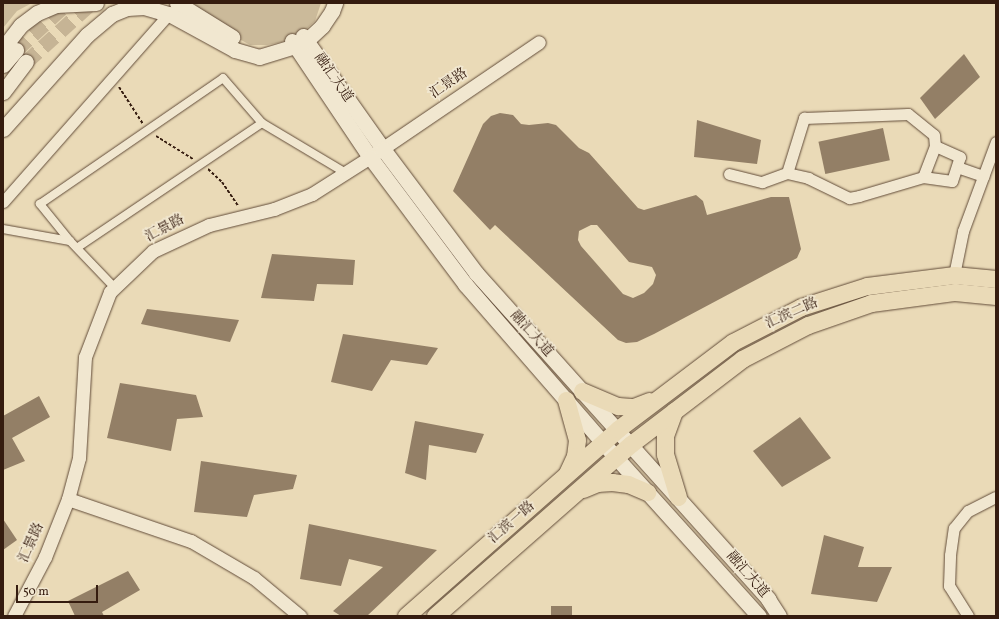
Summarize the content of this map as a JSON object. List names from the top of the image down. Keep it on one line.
{"streets":{"main road":["融汇大道","汇滨二路","汇滨一路"],"street":["汇景路"]},"crossings":[["融汇大道","汇景路"],["融汇大道","汇滨二路"],["融汇大道","汇滨一路"],["汇滨二路","汇滨一路"]],"scale_bar":"50 m"}
